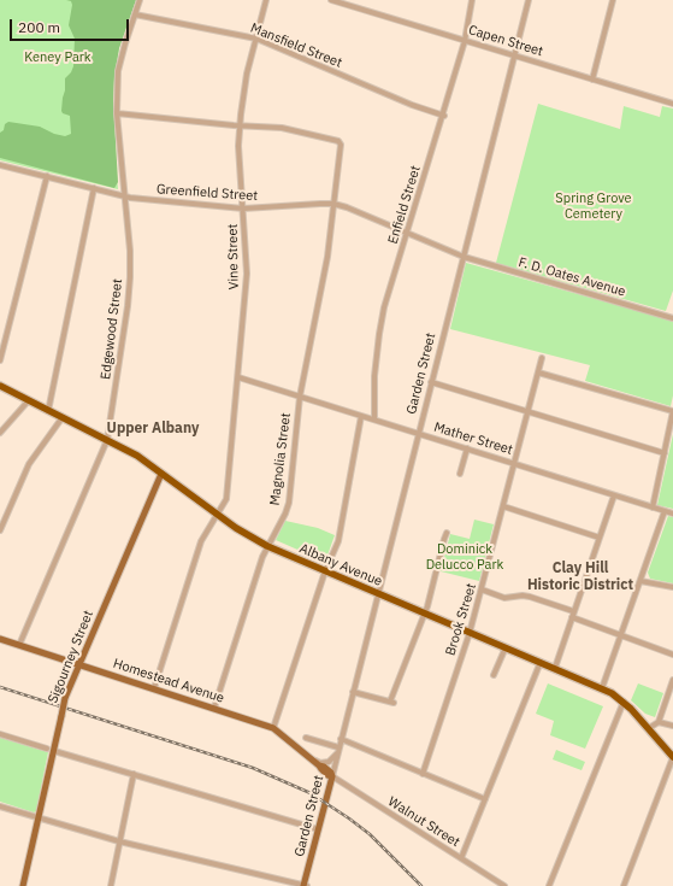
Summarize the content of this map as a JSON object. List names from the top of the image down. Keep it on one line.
{"streets":{"highway":["Albany Avenue"],"main road":["Garden Street","Sigourney Street","Homestead Avenue"],"street":["Capen Street","Mansfield Street","Greenfield Street","Enfield Street","Vine Street","F. D. Oates Avenue","Edgewood Street","Mather Street","Magnolia Street","Brook Street","Walnut Street"]},"crossings":[["Capen Street","Enfield Street"],["Capen Street","Garden Street"],["Mansfield Street","Enfield Street"],["Mansfield Street","Vine Street"],["Mansfield Street","Edgewood Street"],["Greenfield Street","Enfield Street"],["Greenfield Street","Vine Street"],["Greenfield Street","F. D. Oates Avenue"],["Greenfield Street","Edgewood Street"],["Greenfield Street","Garden Street"],["Greenfield Street","Magnolia Street"],["Enfield Street","Mather Street"],["Vine Street","Mather Street"],["Vine Street","Magnolia Street"],["Vine Street","Albany Avenue"],["Vine Street","Homestead Avenue"],["F. D. Oates Avenue","Garden Street"],["Edgewood Street","Albany Avenue"],["Edgewood Street","Homestead Avenue"],["Garden Street","Mather Street"],["Garden Street","Albany Avenue"],["Garden Street","Homestead Avenue"],["Garden Street","Walnut Street"],["Mather Street","Magnolia Street"],["Mather Street","Brook Street"],["Magnolia Street","Albany Avenue"],["Magnolia Street","Homestead Avenue"],["Albany Avenue","Brook Street"],["Albany Avenue","Sigourney Street"],["Sigourney Street","Homestead Avenue"],["Homestead Avenue","Walnut Street"]],"districts":["Upper Albany","Clay Hill Historic District"],"parks":["Keney Park","Spring Grove Cemetery","Dominick Delucco Park"],"scale_bar":"200 m"}
